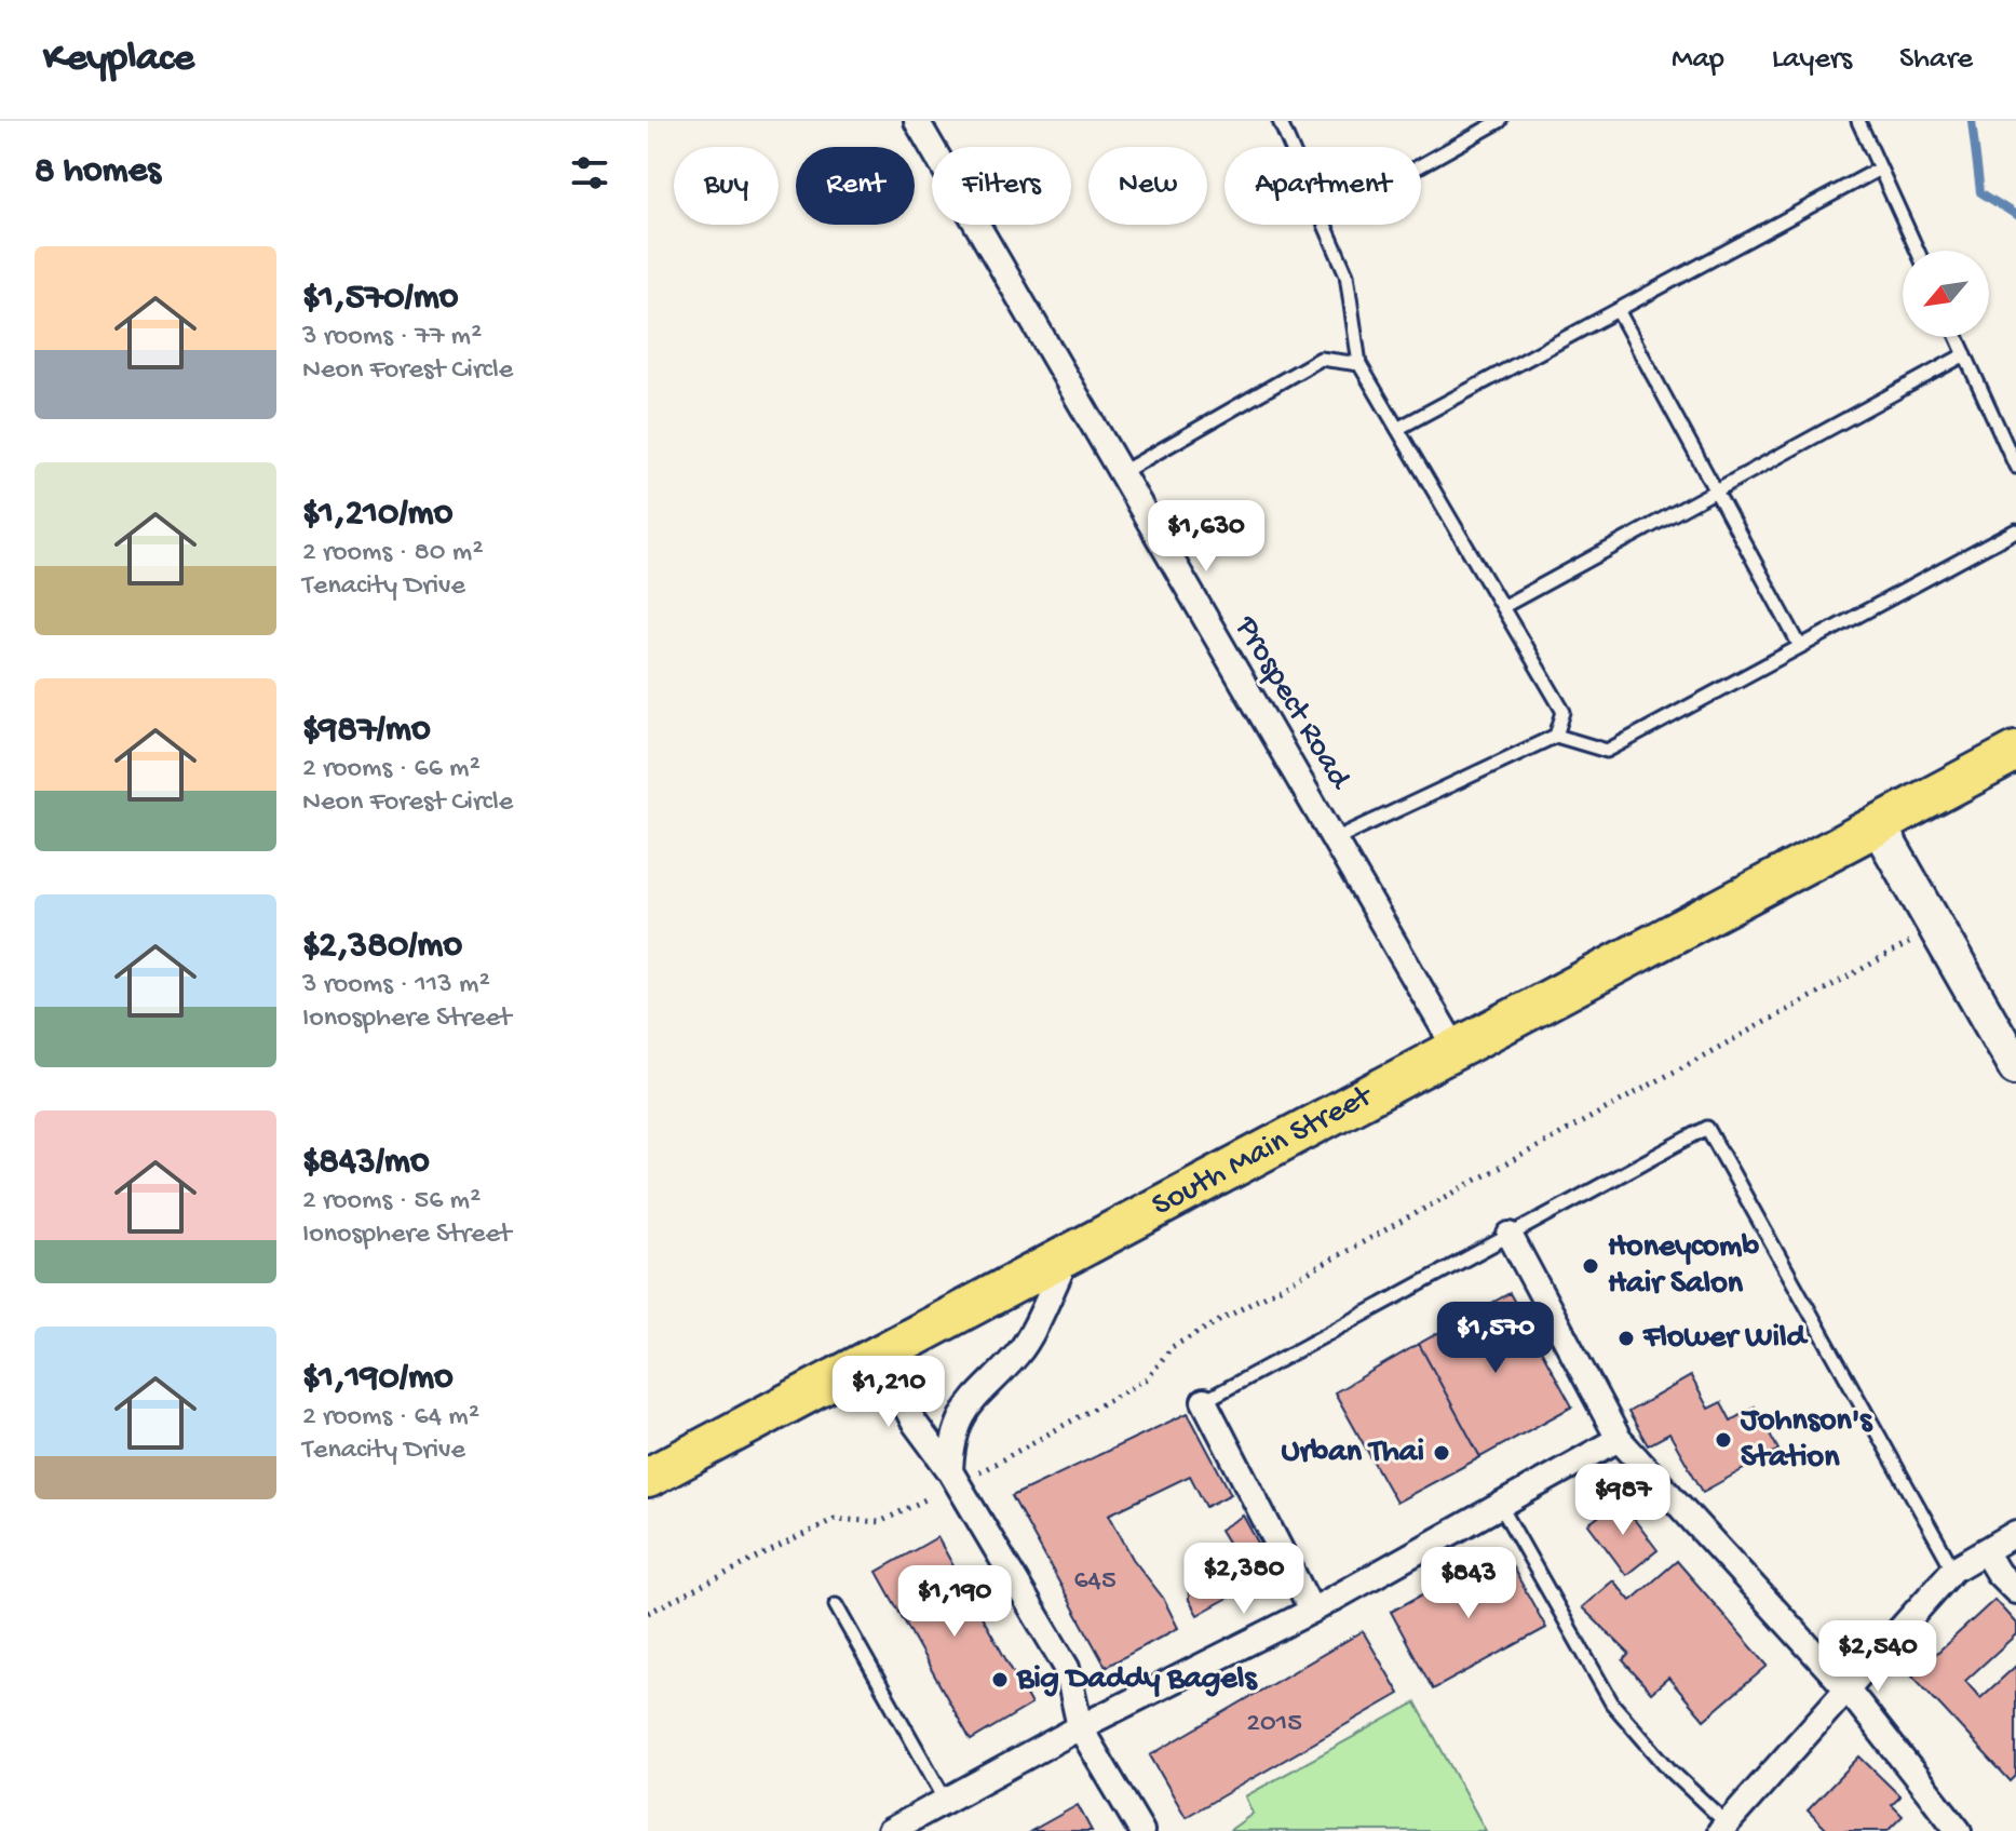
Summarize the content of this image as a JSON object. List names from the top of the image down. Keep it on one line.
{"streets":{"main road":["South Main Street"],"street":["Prospect Road"]},"crossings":[["Prospect Road","South Main Street"]],"places":["Honeycomb Hair Salon","Flower Wild","Johnson's Station","Urban Thai","Big Daddy Bagels"],"house_numbers":["645","2015"],"north":"bottom left","page":{"header":"Keyplace","nav":["Map","Layers","Share"],"heading":"8 homes","chip":["Buy","Rent","Filters","New","Apartment"],"list":[{"name":"$1,570/mo","note":"3 rooms · 77 m² · Neon Forest Circle"},{"name":"$1,210/mo","note":"2 rooms · 80 m² · Tenacity Drive"},{"name":"$987/mo","note":"2 rooms · 66 m² · Neon Forest Circle"},{"name":"$2,380/mo","note":"3 rooms · 113 m² · Ionosphere Street"},{"name":"$843/mo","note":"2 rooms · 56 m² · Ionosphere Street"},{"name":"$1,190/mo","note":"2 rooms · 64 m² · Tenacity Drive"}],"price":["$1,630","$1,570","$1,210","$987","$2,380","$843","$1,190","$2,540"]}}
